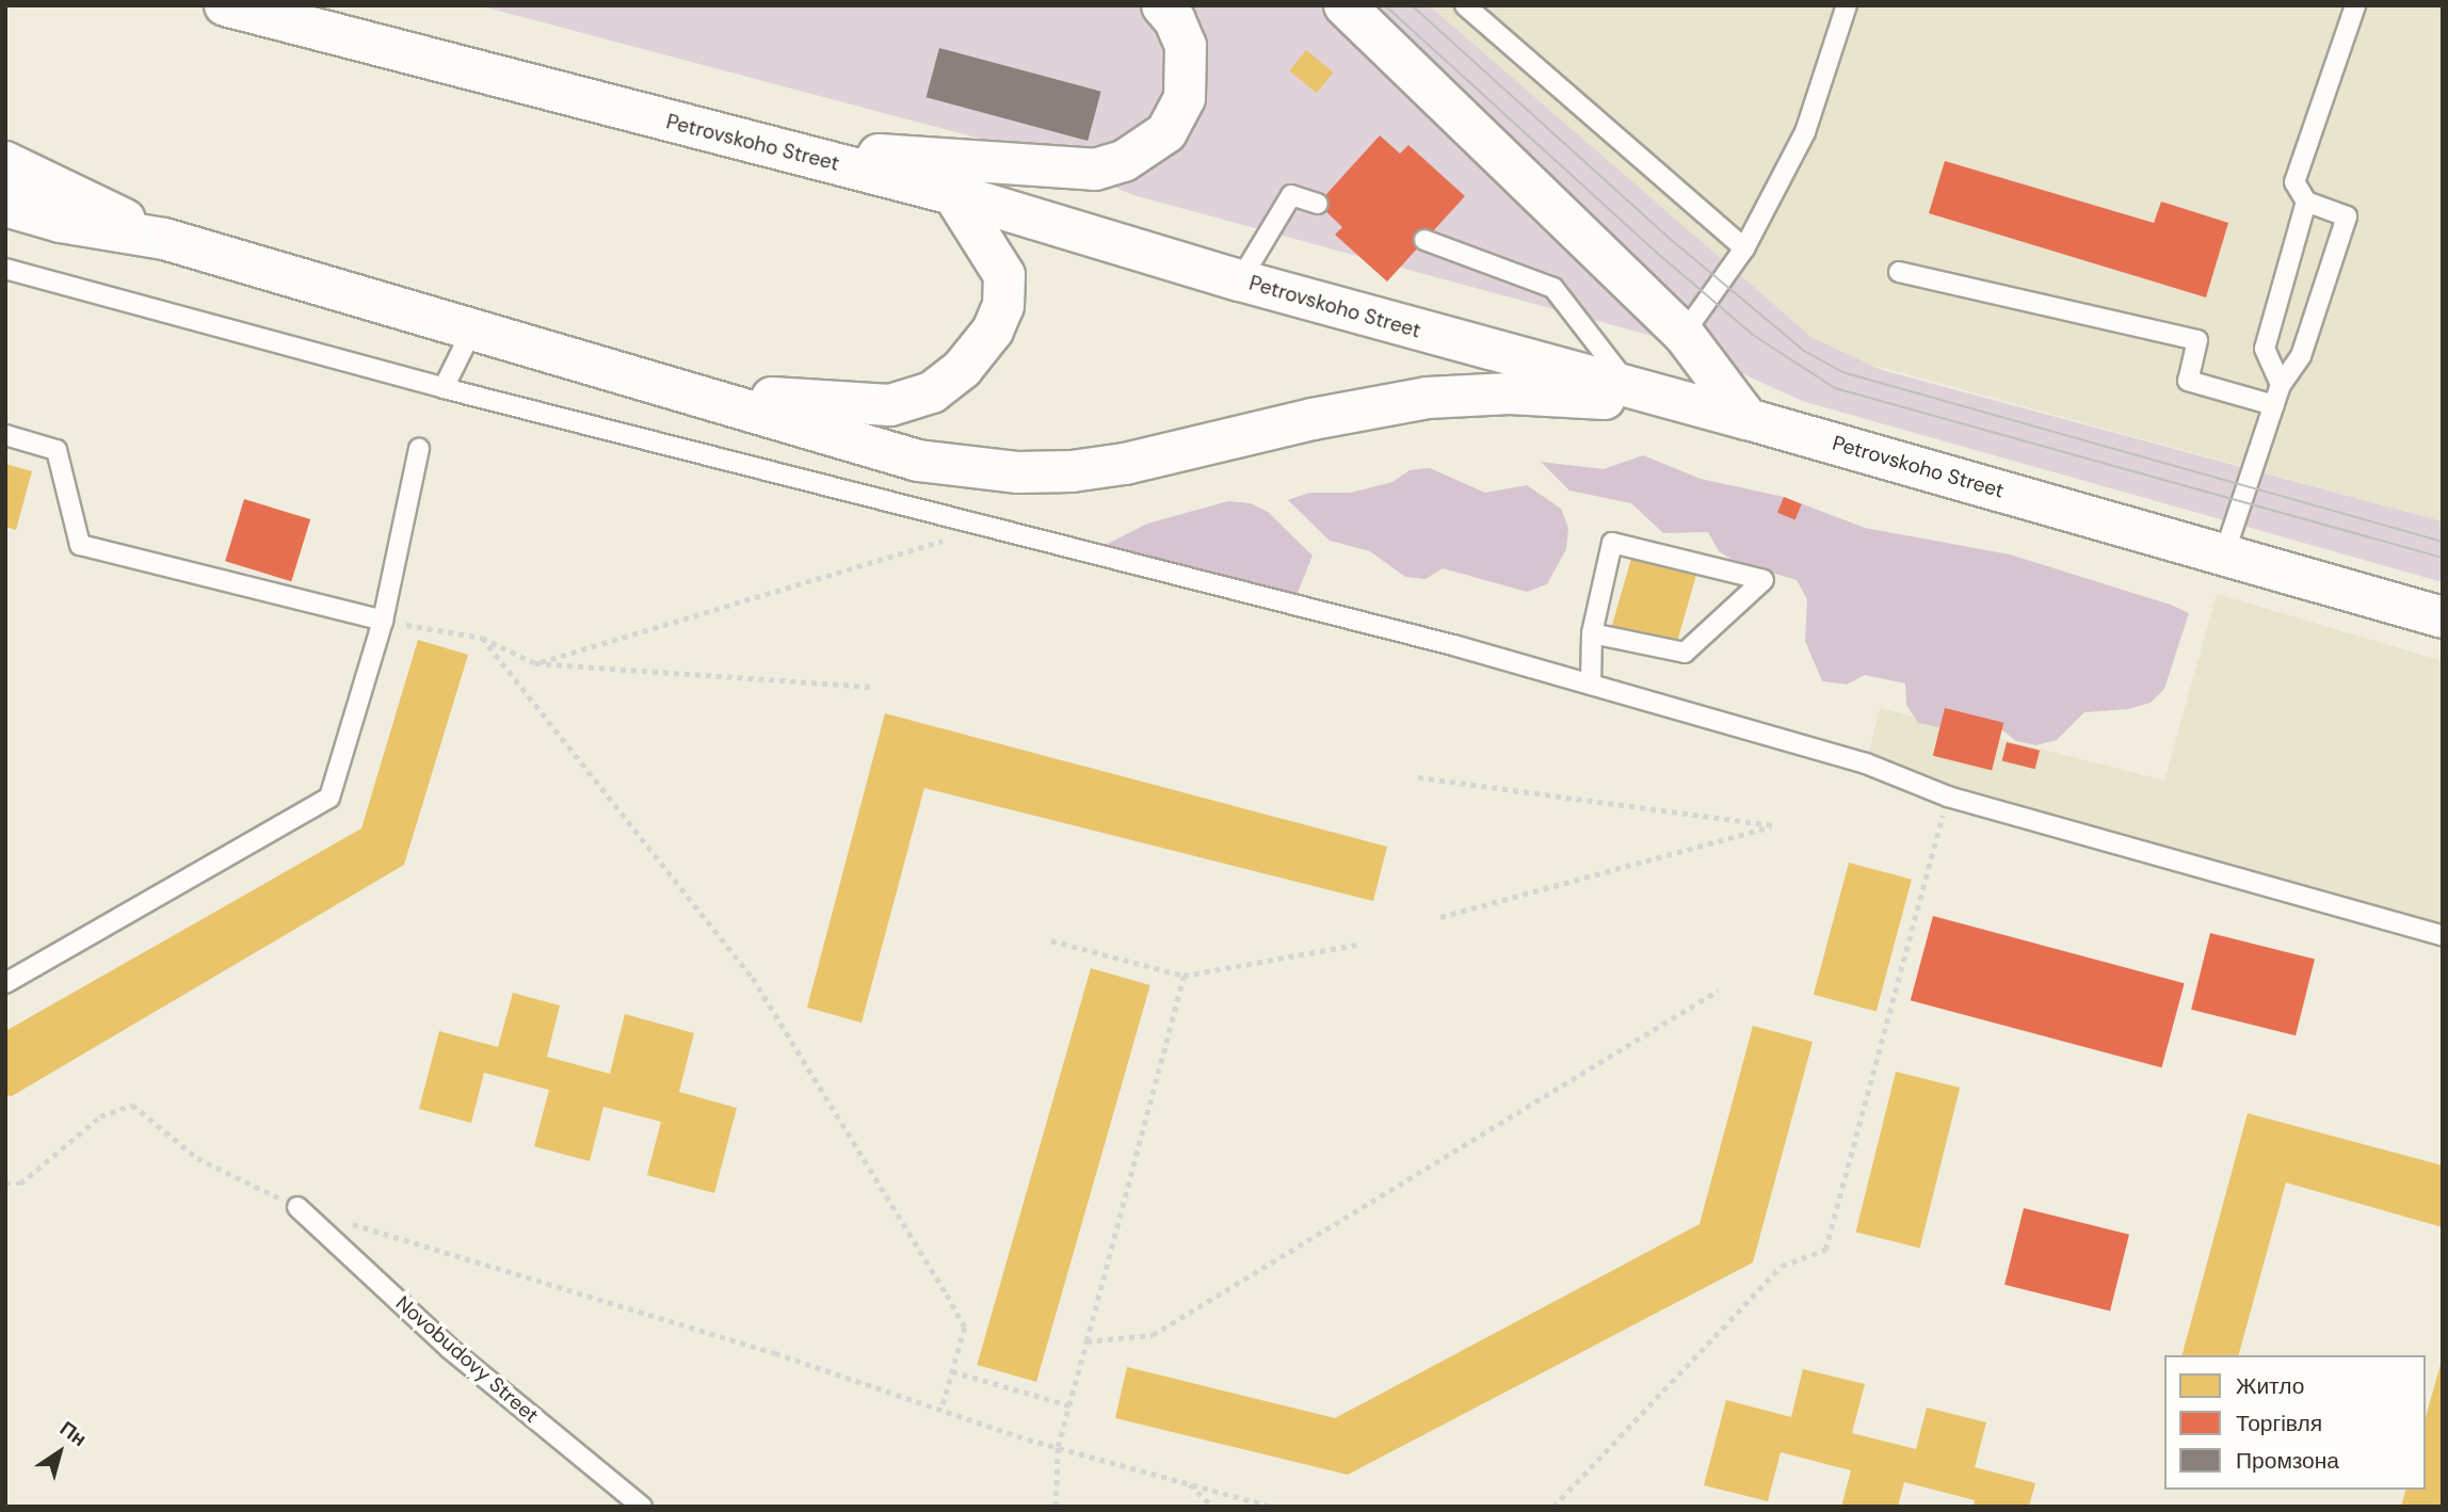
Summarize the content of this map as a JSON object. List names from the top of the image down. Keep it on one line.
{"streets":{"main road":["Petrovskoho Street"],"lane":["Novobudovy Street"]},"legend":["Житло","Торгівля","Промзона"],"north":"top right"}
